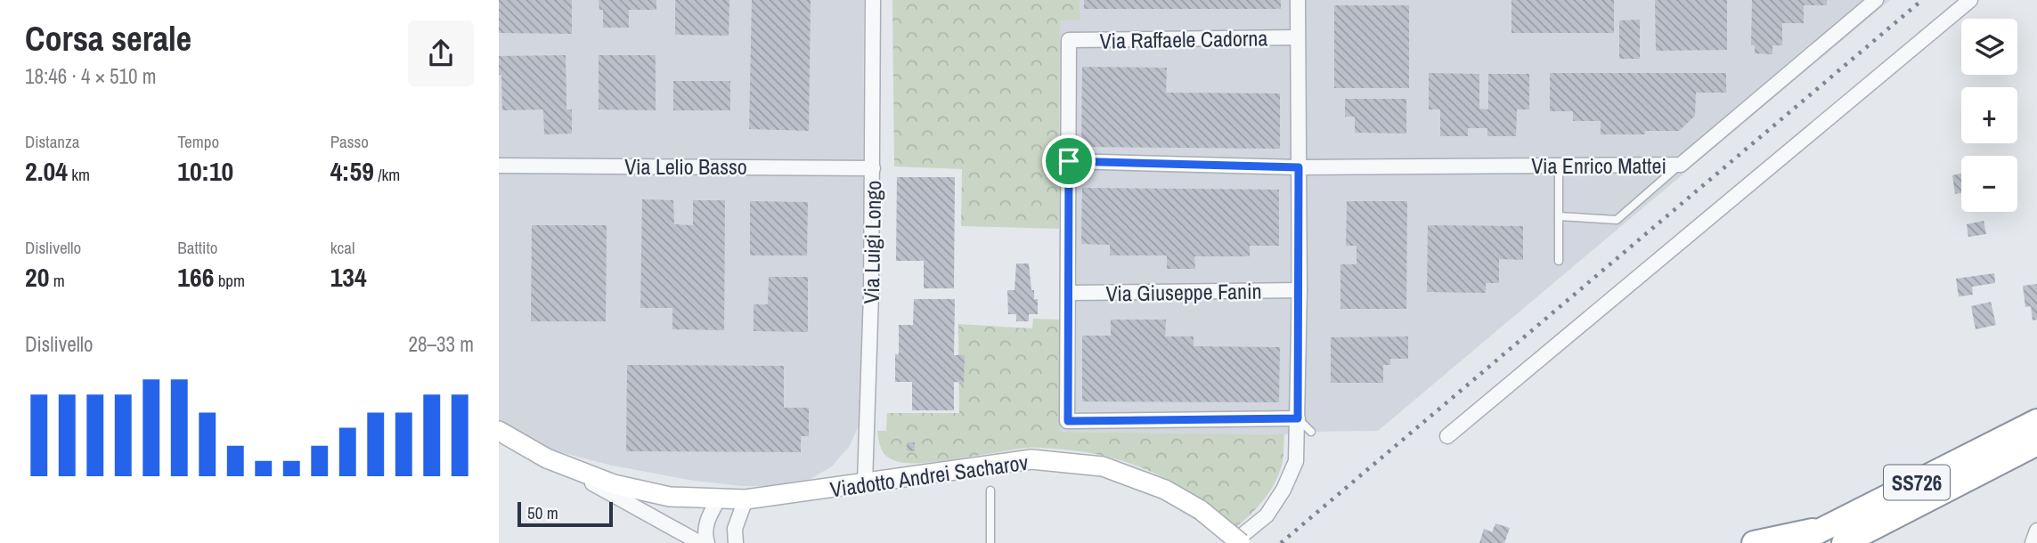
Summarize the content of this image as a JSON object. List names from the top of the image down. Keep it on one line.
{"streets":{"highway":["SS726"],"main road":["Viadotto Andrei Sacharov"],"street":["Via Raffaele Cadorna","Via Enrico Mattei","Via Lelio Basso","Via Luigi Longo","Via Giuseppe Fanin"]},"crossings":[["Via Raffaele Cadorna","Via Enrico Mattei"],["Via Lelio Basso","Via Luigi Longo"],["Via Luigi Longo","Viadotto Andrei Sacharov"]],"scale_bar":"50 m","page":{"heading":["Corsa serale","18:46 · 4 × 510 m"],"map_buttons":["+","−"],"stats":[["Distanza","2.04 km"],["Tempo","10:10"],["Passo","4:59 /km"],["Dislivello","20 m"],["Battito","166 bpm"],["kcal","134"]],"chart":["Dislivello","28–33 m"],"scale":"50 m"}}
